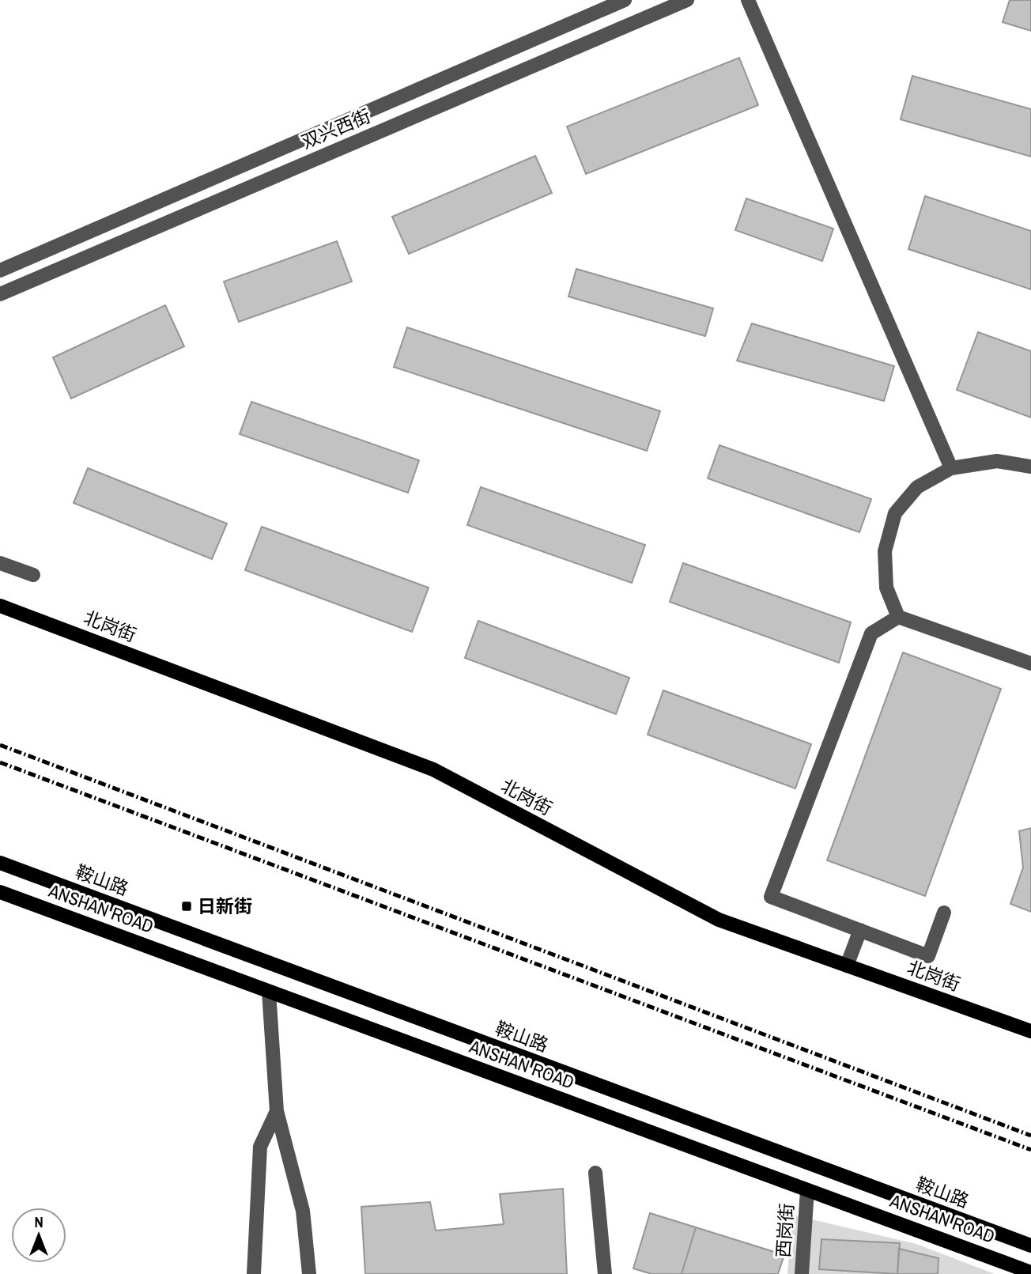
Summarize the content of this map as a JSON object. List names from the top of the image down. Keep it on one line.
{"streets":{"main road":["北岗街","鞍山路","ANSHAN ROAD"],"street":["双兴西街","西岗街"]},"crossings":[["ANSHAN ROAD","西岗街"]],"places":{"transit":["日新街"]},"north":"top"}
